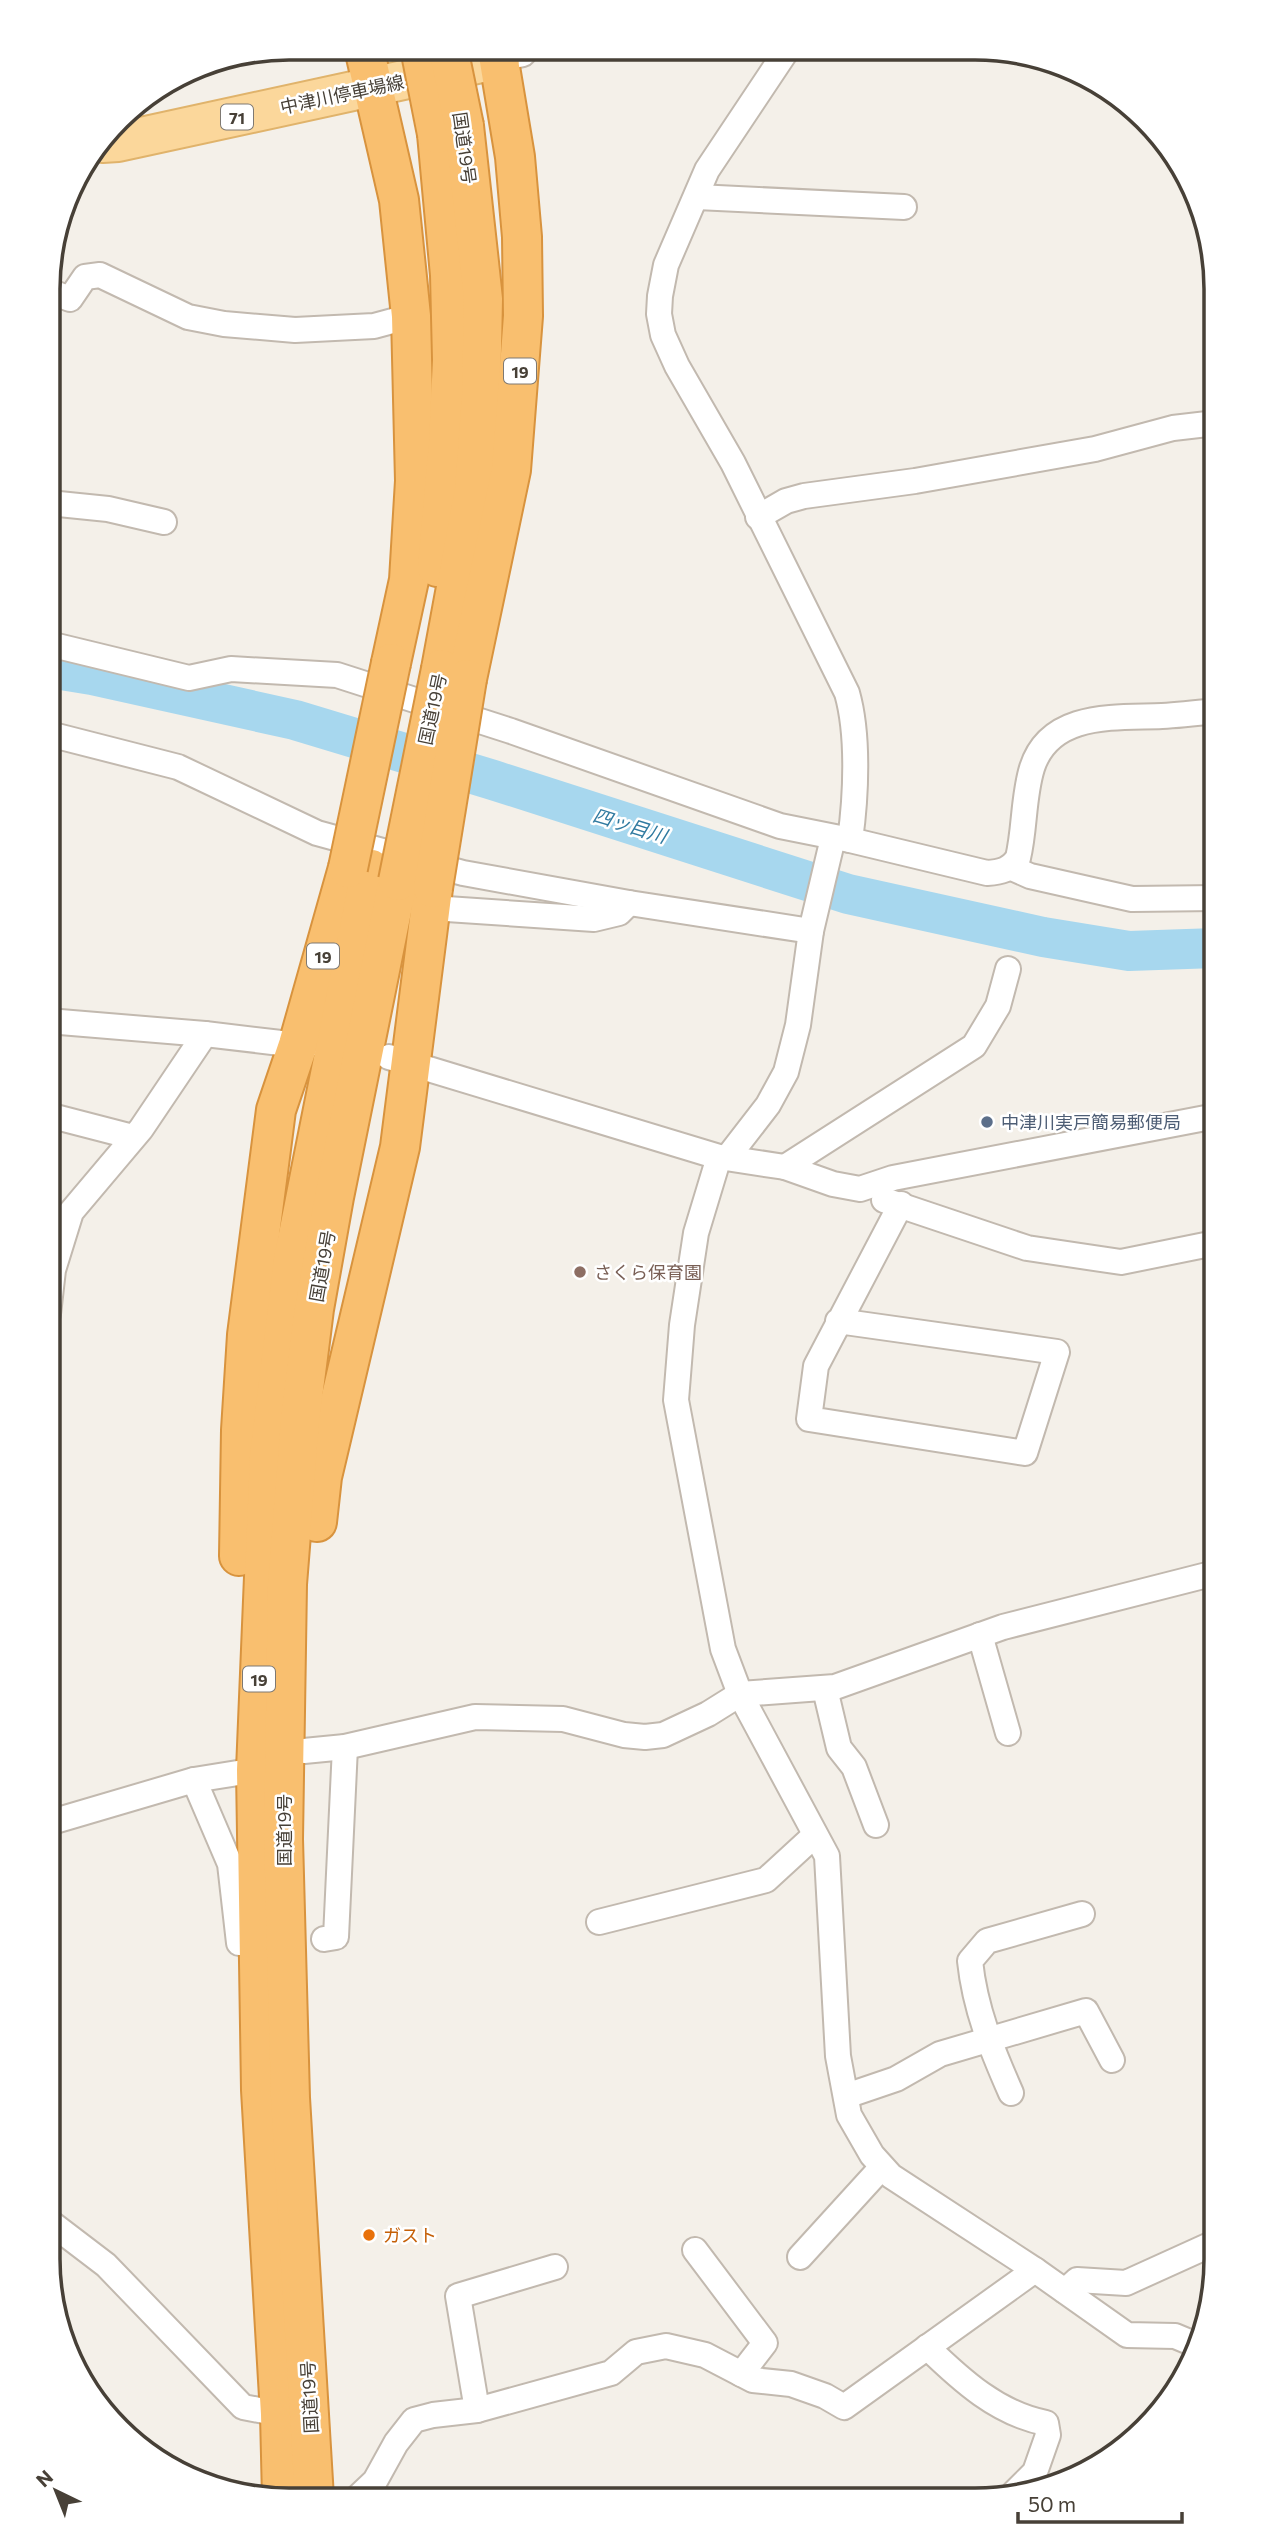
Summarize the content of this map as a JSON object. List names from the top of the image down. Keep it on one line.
{"streets":{"highway":["国道19号","19"],"main road":["中津川停車場線","71"]},"crossings":[["中津川停車場線","19"],["国道19号","19"]],"water":["四ッ目川"],"places":["中津川実戸簡易郵便局","さくら保育園","ガスト"],"scale_bar":"50 m","north":"top left"}
